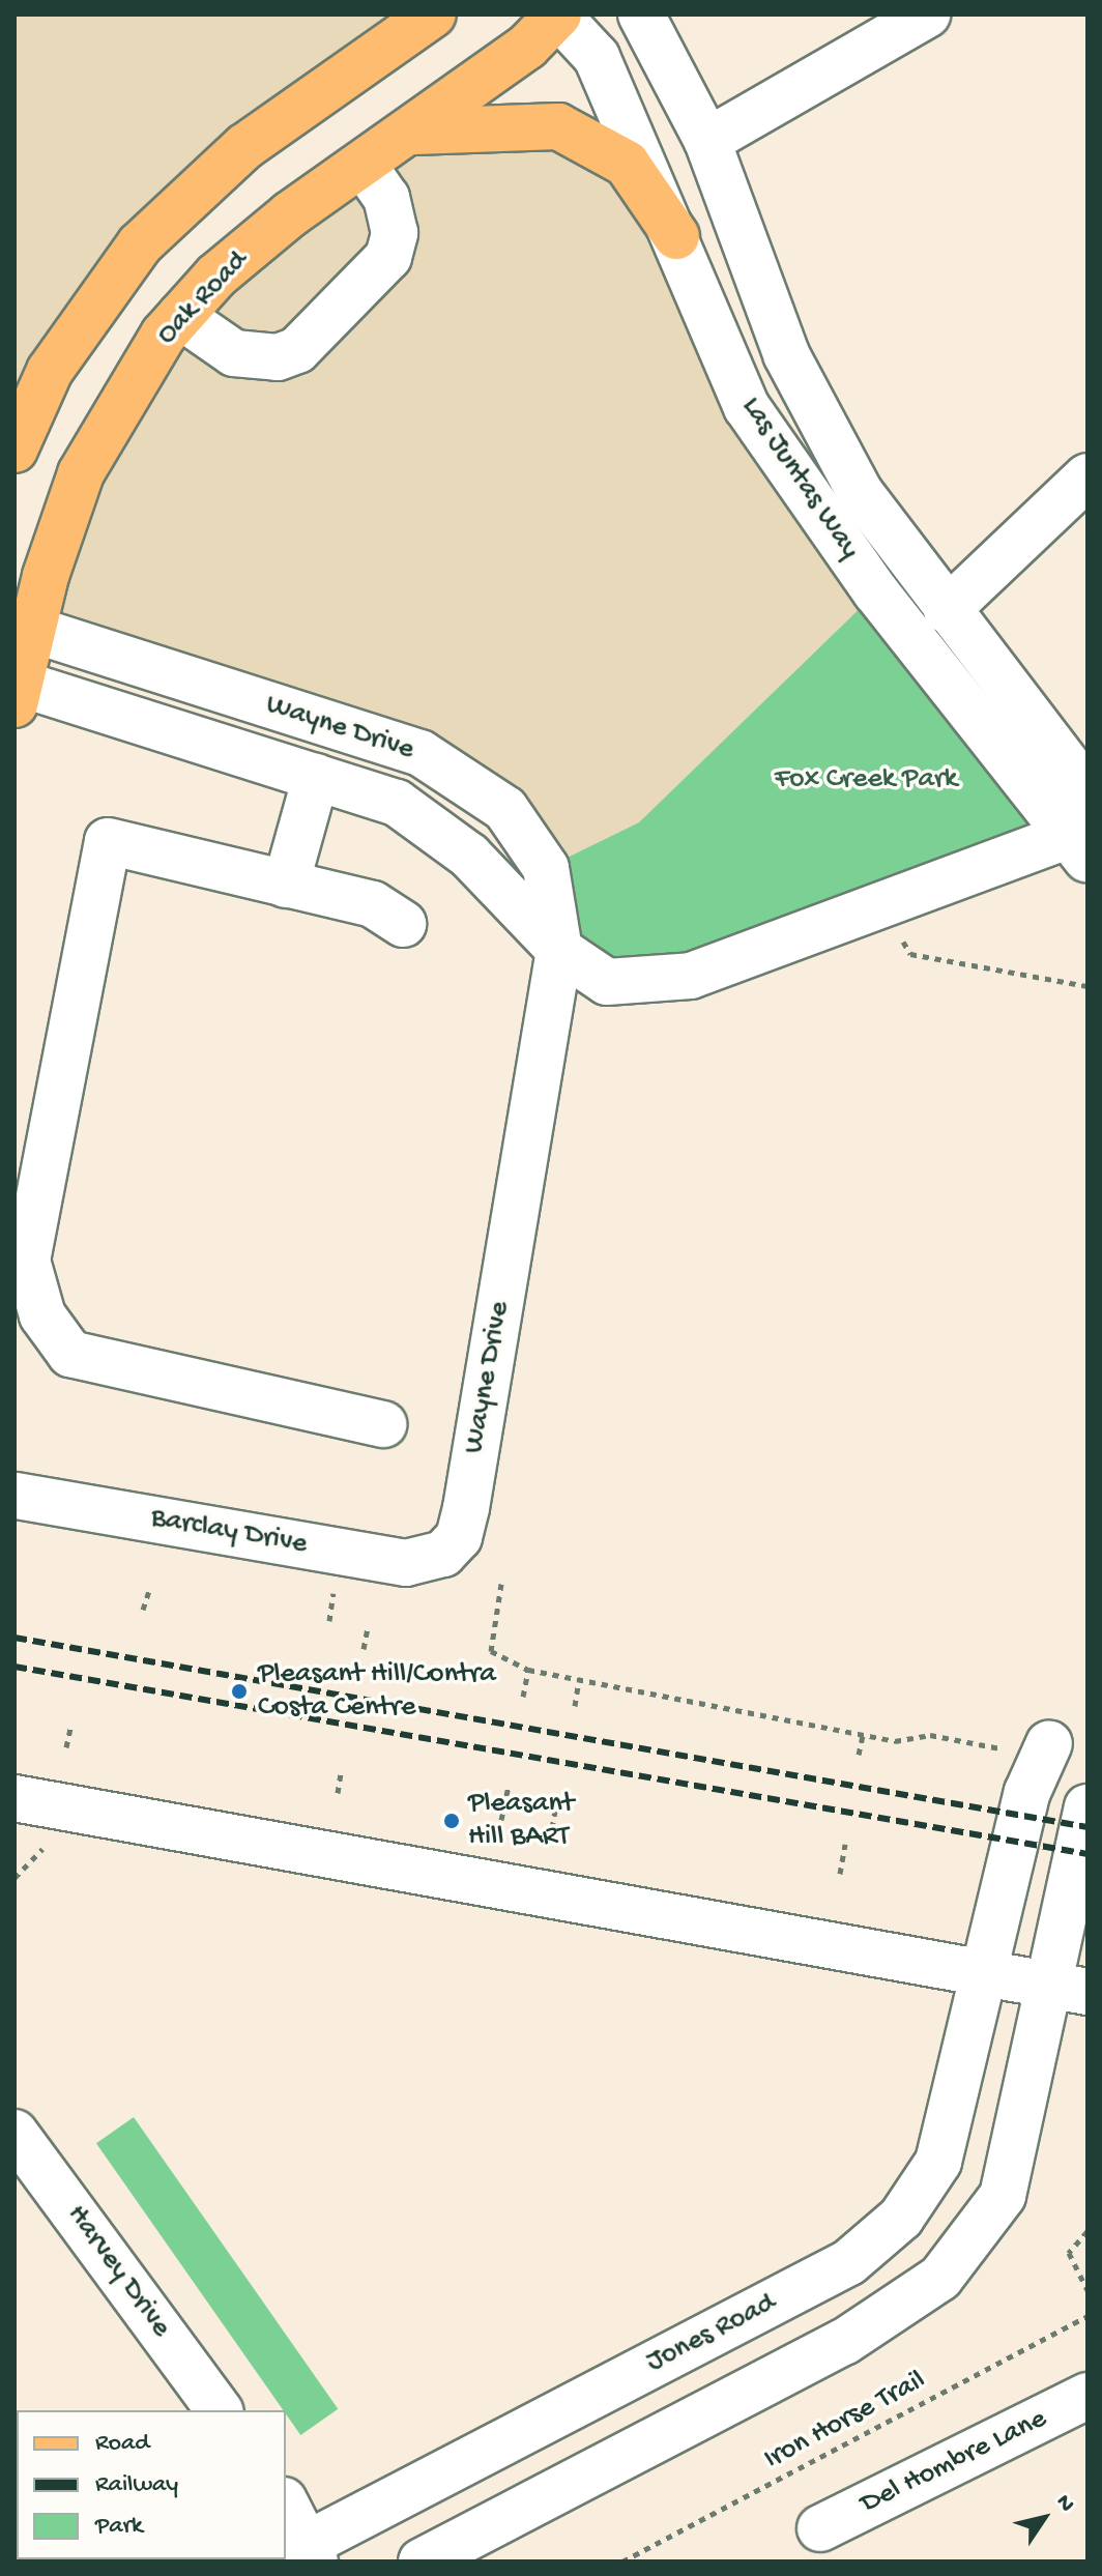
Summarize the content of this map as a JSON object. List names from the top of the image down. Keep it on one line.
{"streets":{"main road":["Oak Road"],"street":["Las Juntas Way","Wayne Drive","Barclay Drive","Harvey Drive","Jones Road","Del Hombre Lane"],"path":["Iron Horse Trail"]},"crossings":[["Oak Road","Las Juntas Way"],["Oak Road","Wayne Drive"],["Wayne Drive","Barclay Drive"]],"parks":["Fox Creek Park"],"places":["Pleasant Hill/Contra Costa Centre","Pleasant Hill BART"],"legend":["Road","Railway","Park"],"north":"top right"}
